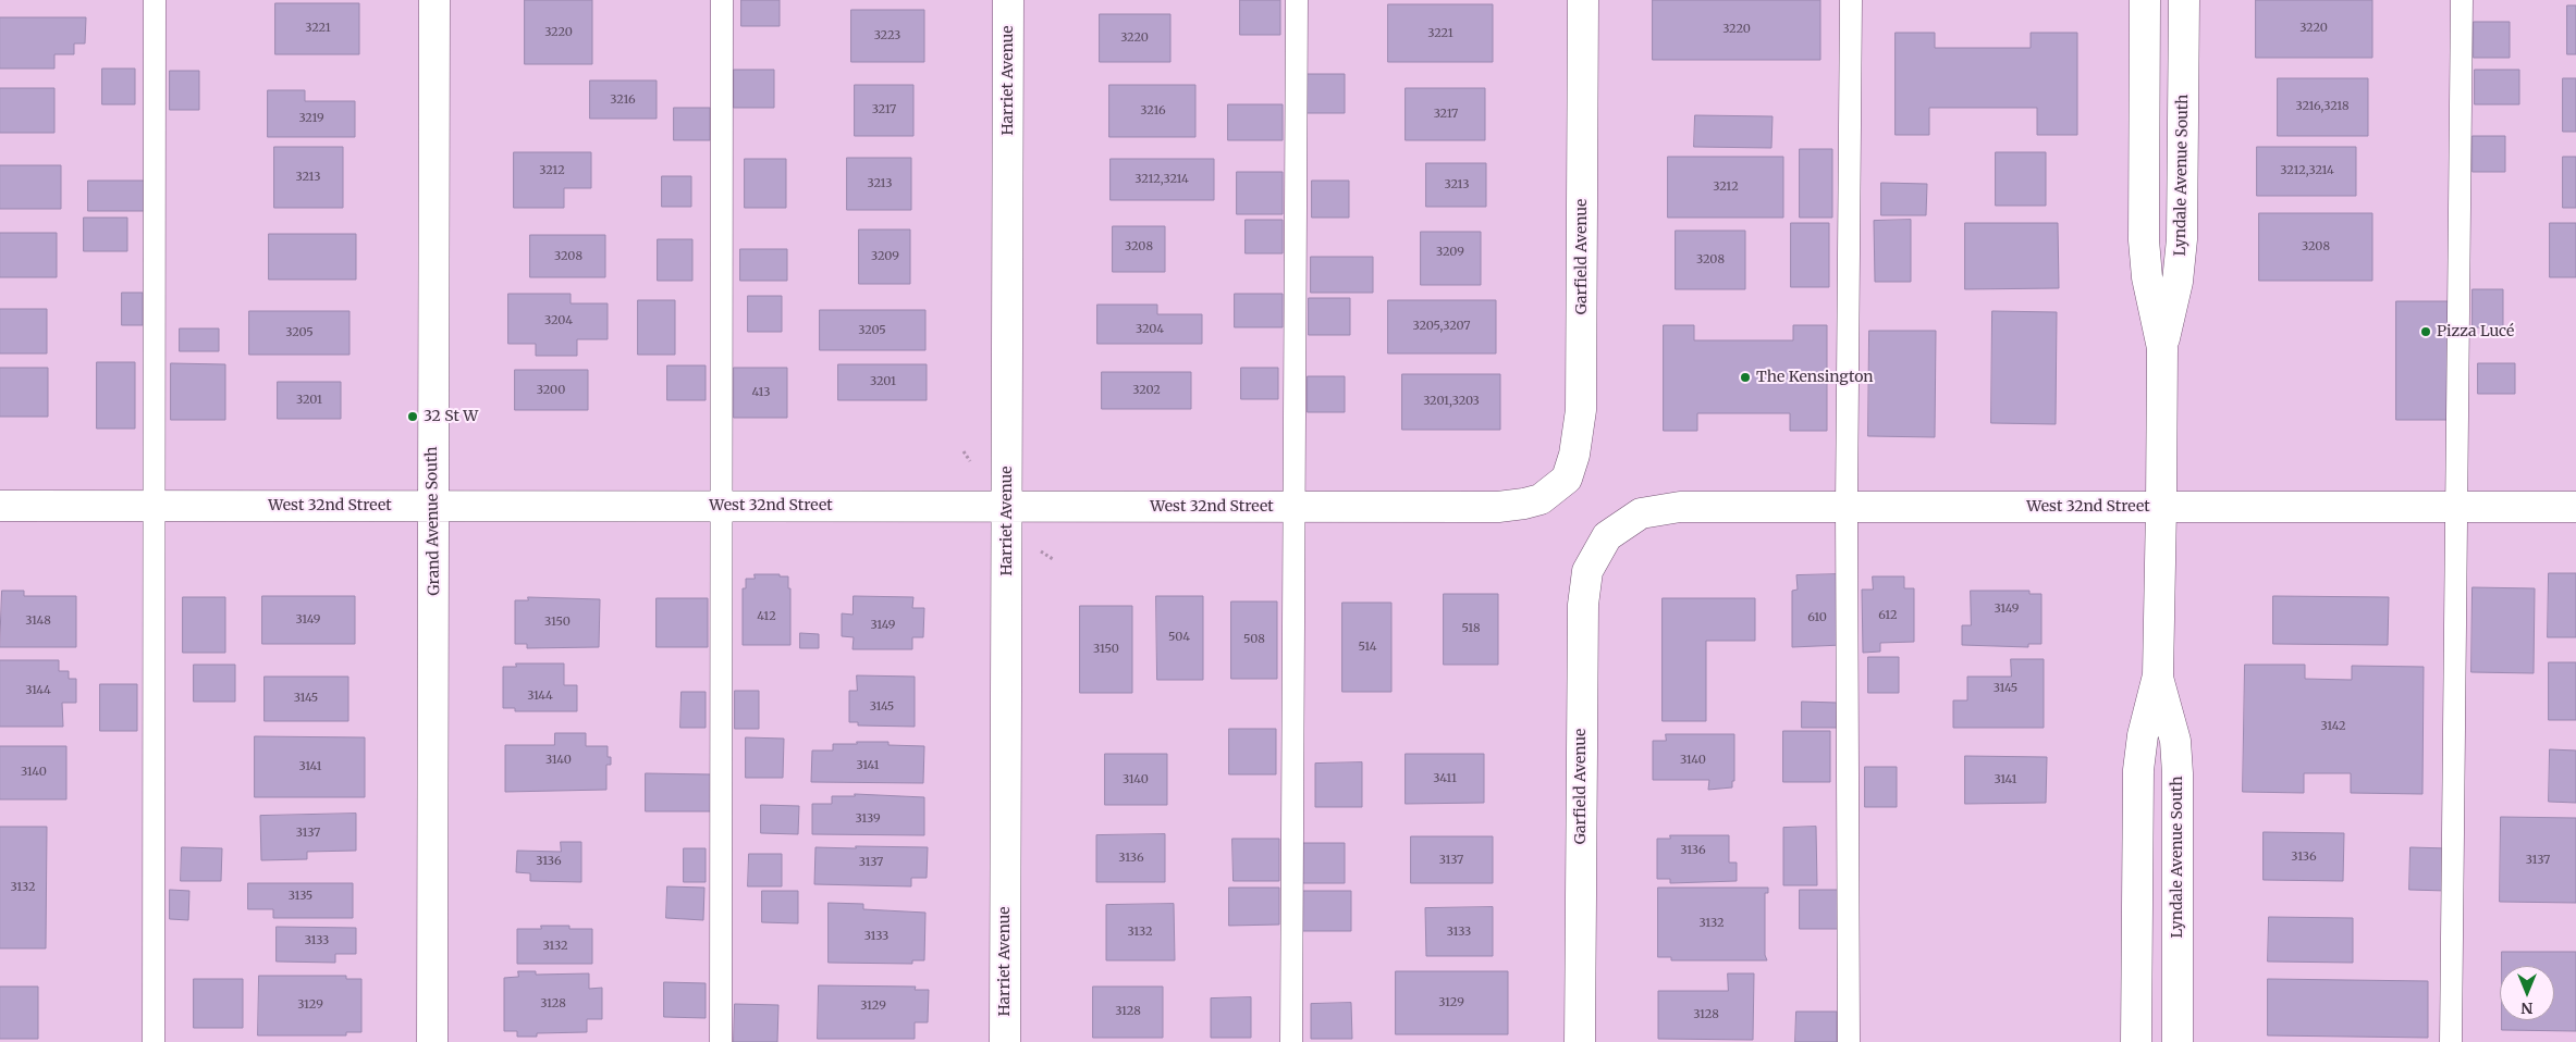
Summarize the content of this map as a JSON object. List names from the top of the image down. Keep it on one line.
{"streets":{"street":["Harriet Avenue","Lyndale Avenue South","Garfield Avenue","West 32nd Street","Grand Avenue South"]},"crossings":[["Harriet Avenue","West 32nd Street"],["Lyndale Avenue South","West 32nd Street"],["Garfield Avenue","West 32nd Street"],["West 32nd Street","Grand Avenue South"]],"places":["Pizza Lucé","The Kensington","32 St W"],"house_numbers":["3221","3220","3220","3220","3221","3223","3220","3216","3216,3218","3217","3216","3217","3219","3212","3212,3214","3213","3212,3214","3213","3213","3212","3208","3208","3209","3208","3209","3208","3204","3205,3207","3204","3205","3205","3201","3200","3202","413","3201","3201,3203","3149","612","412","610","3149","3148","3150","3149","518","504","508","514","3150","3145","3144","3144","3145","3145","3142","3140","3140","3141","3141","3140","3411","3140","3141","3139","3137","3136","3136","3136","3137","3137","3136","3137","3132","3135","3132","3132","3133","3133","3133","3132","3129","3128","3129","3129","3128","3128"],"north":"bottom"}
